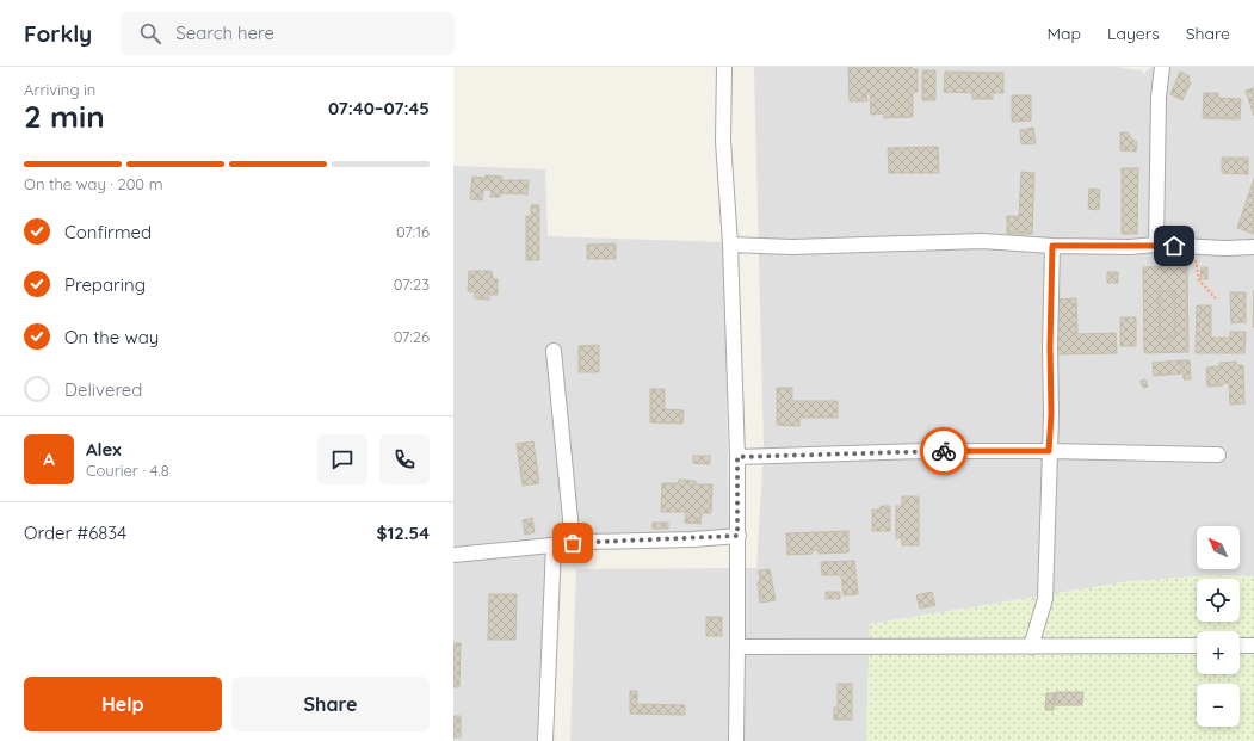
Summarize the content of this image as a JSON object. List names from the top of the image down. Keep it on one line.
{"north":"top left","page":{"header":"Forkly","search":"Search here","nav":["Map","Layers","Share"],"heading":["2 min","Arriving in","07:40–07:45"],"panel":["Alex","Courier · 4.8","Order #6834","$12.54"],"bar":"On the way · 200 m","list":[["Confirmed","07:16"],["Preparing","07:23"],["On the way","07:26"],"Delivered"],"round":"A","map_buttons":["+","−"],"buttons":["Help","Share"]}}
